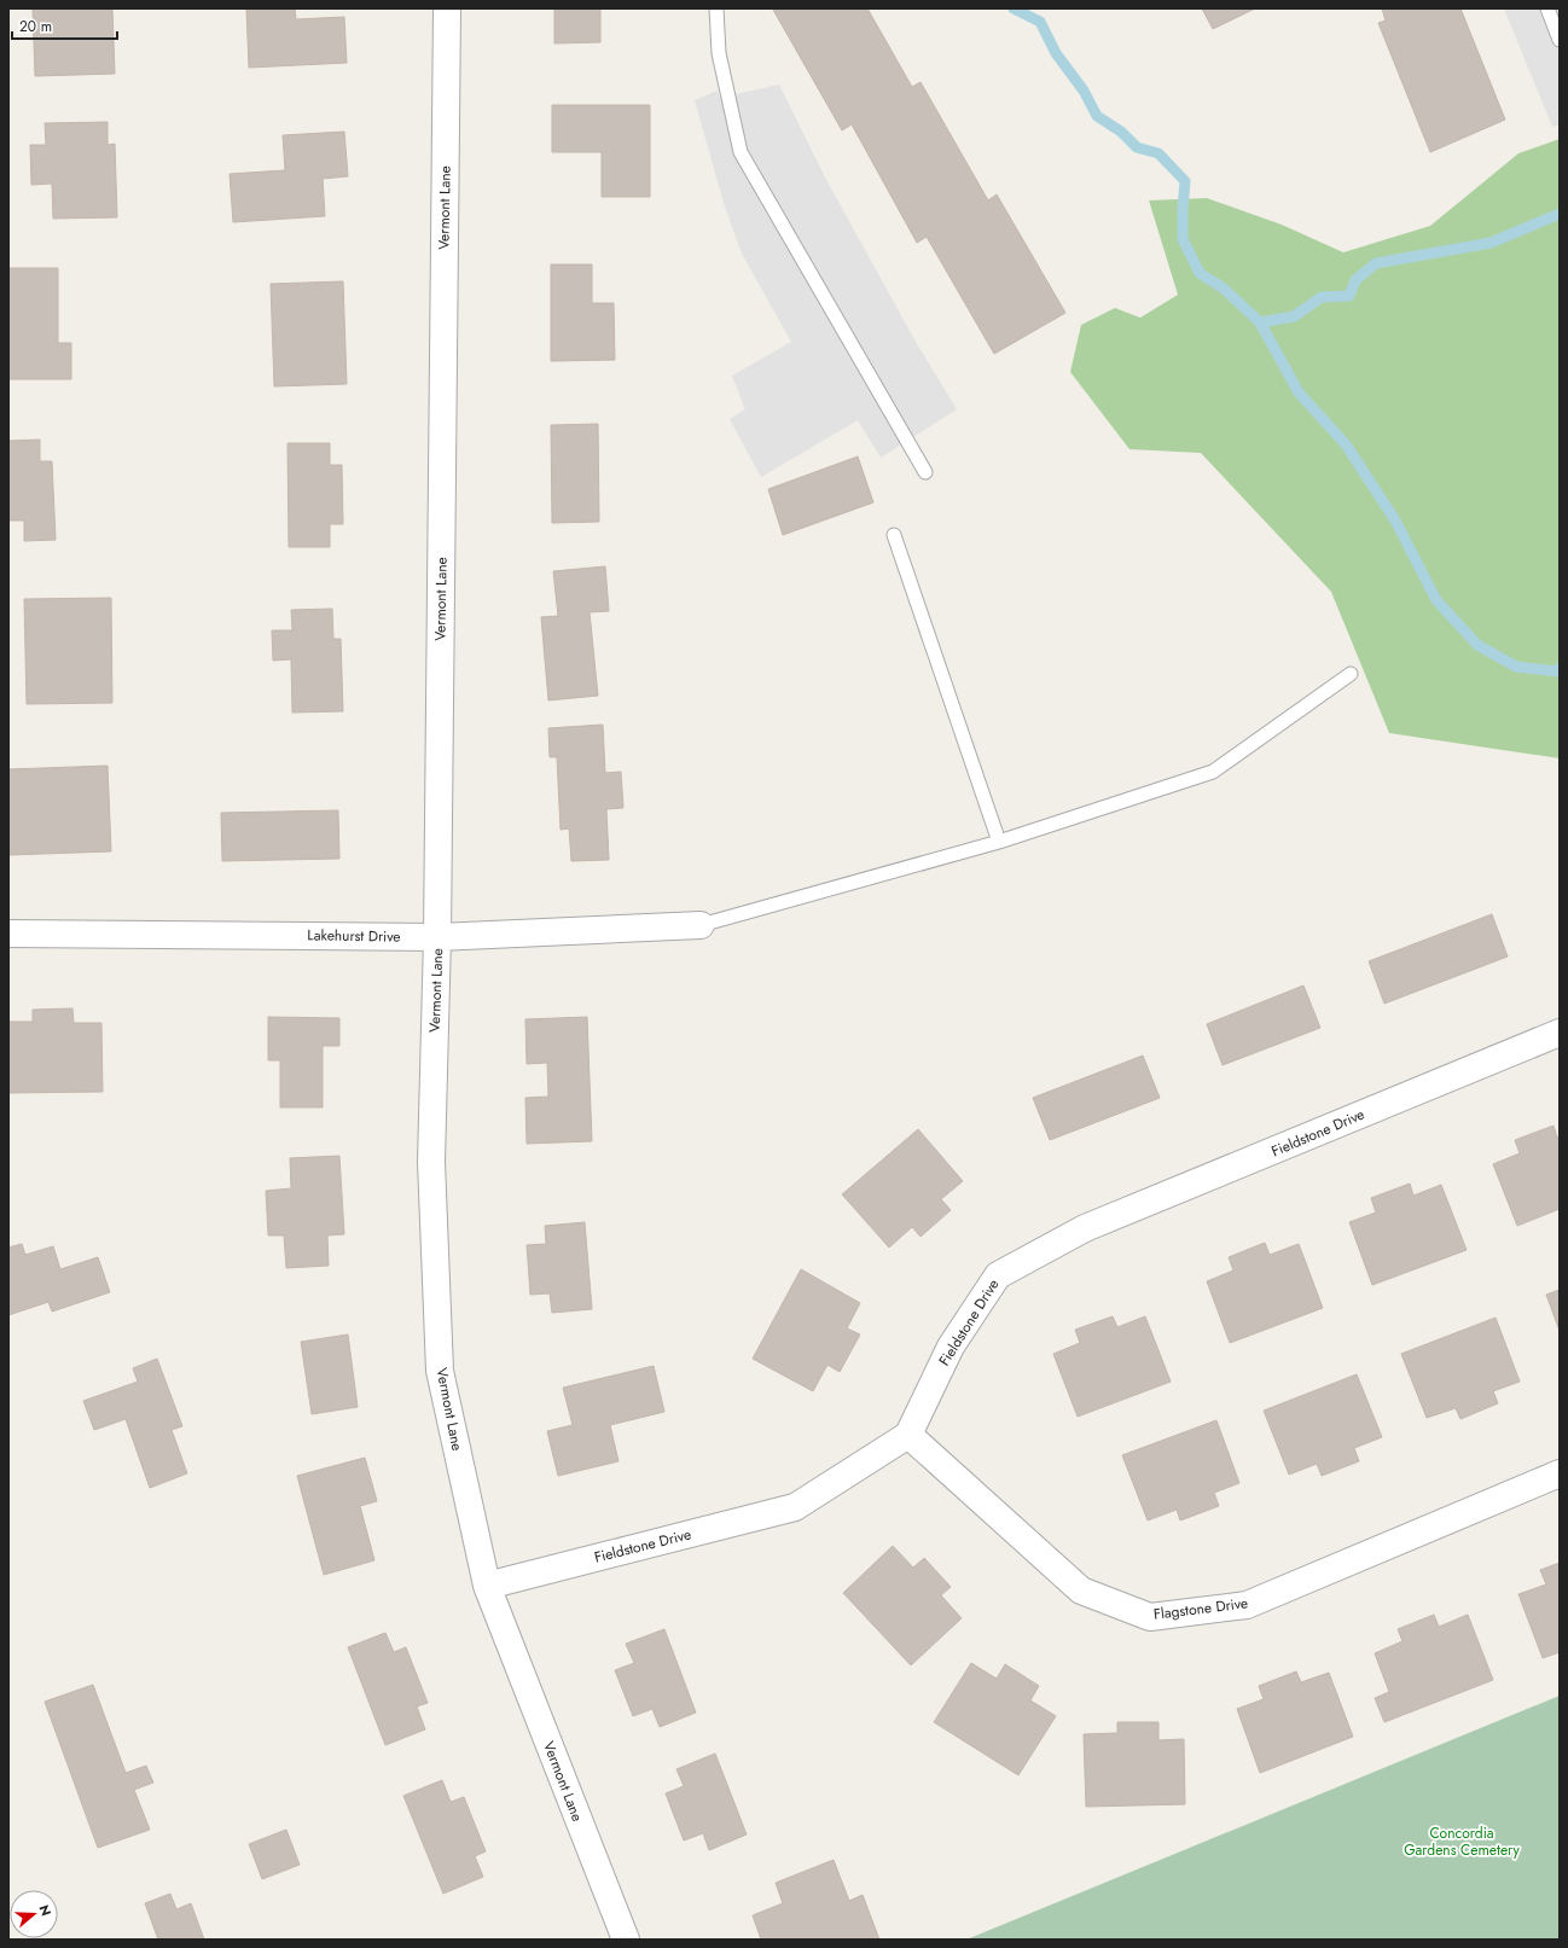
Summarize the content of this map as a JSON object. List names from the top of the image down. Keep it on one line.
{"streets":{"street":["Vermont Lane","Lakehurst Drive","Fieldstone Drive","Flagstone Drive"]},"crossings":[["Vermont Lane","Lakehurst Drive"],["Vermont Lane","Fieldstone Drive"],["Fieldstone Drive","Flagstone Drive"]],"parks":["Concordia Gardens Cemetery"],"scale_bar":"20 m","north":"right"}
